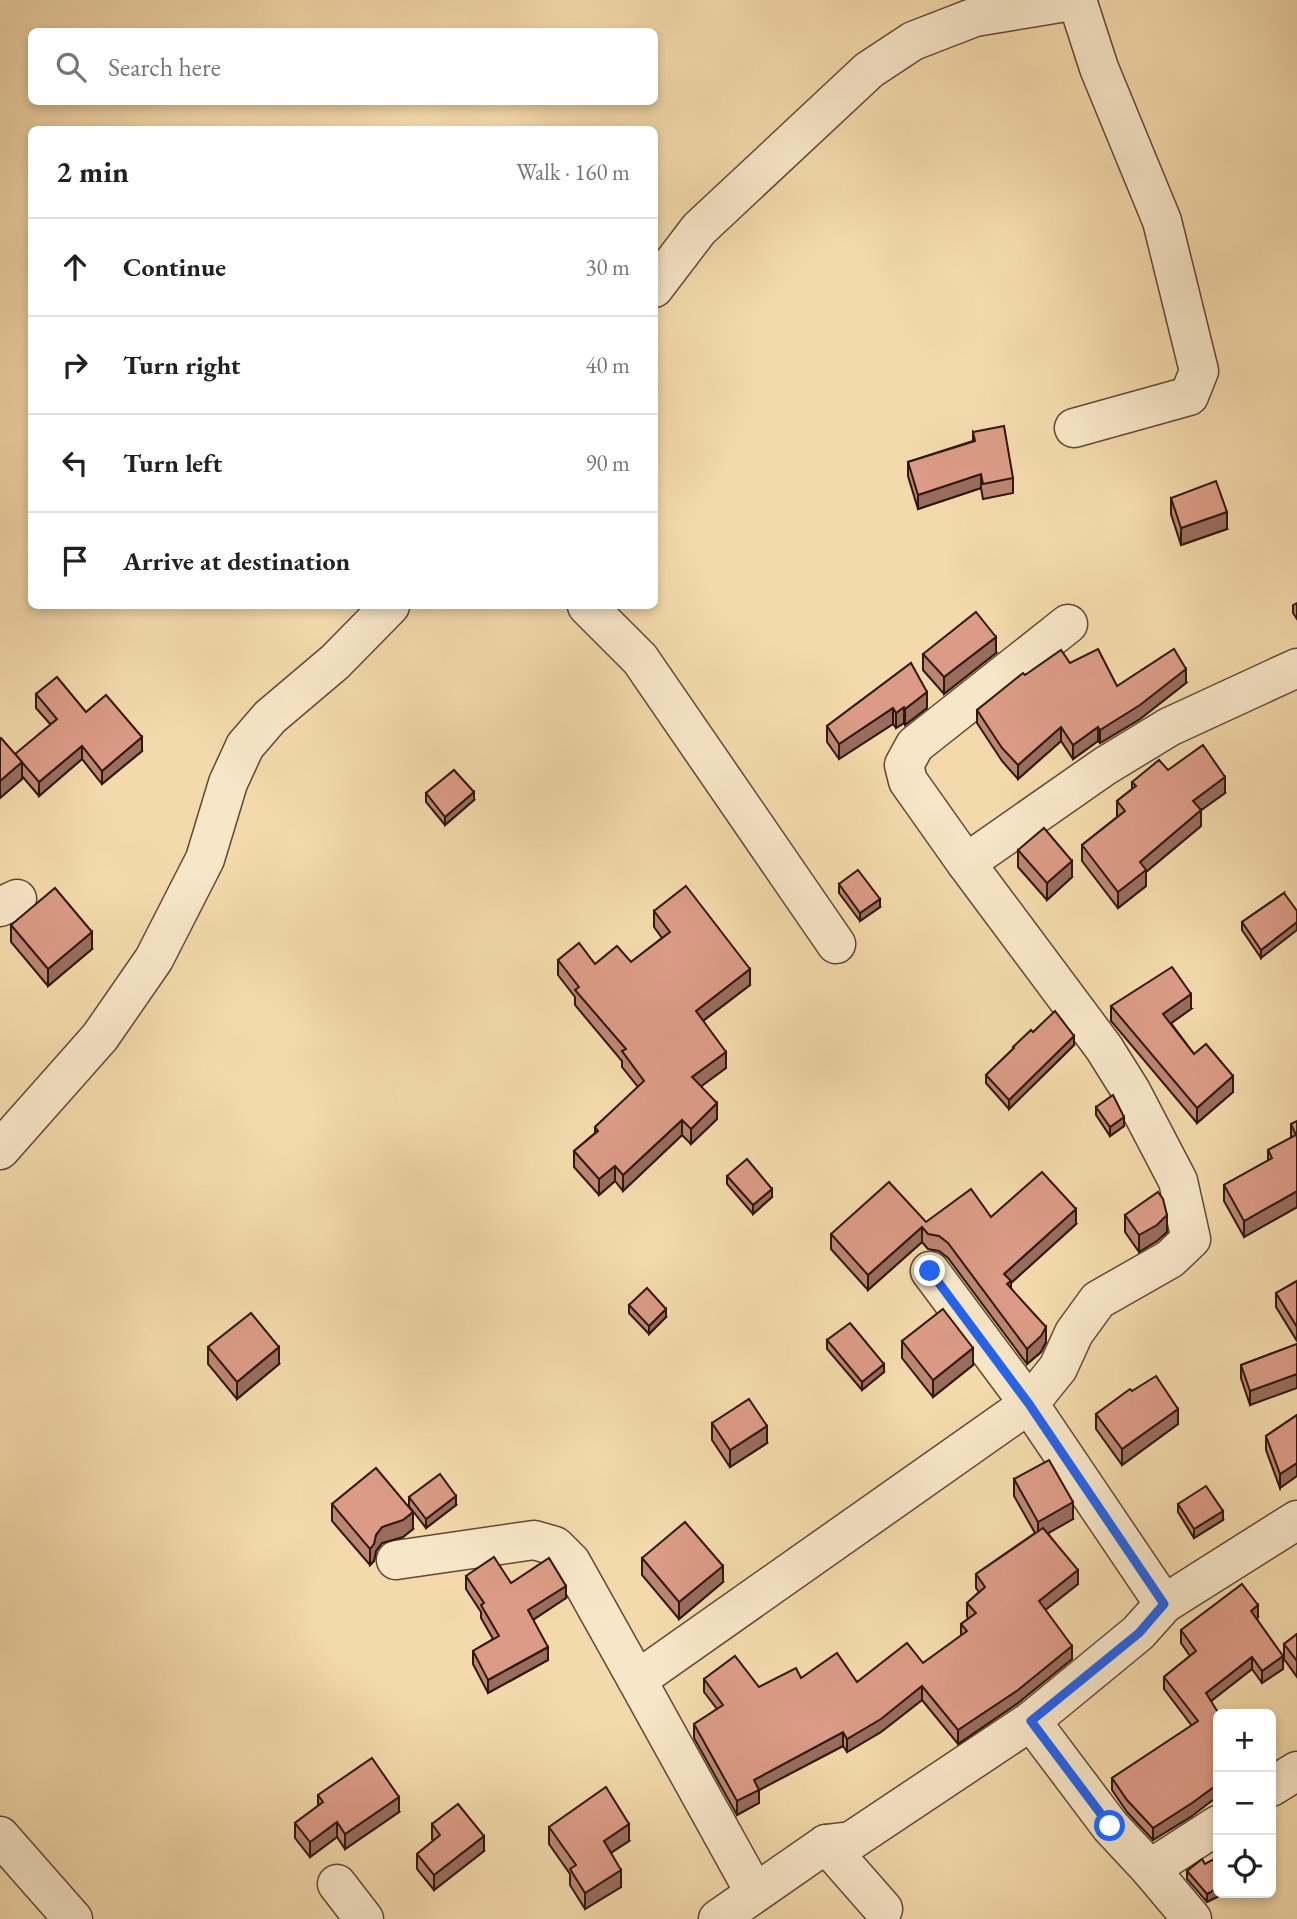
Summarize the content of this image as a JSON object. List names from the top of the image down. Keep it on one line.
{"page":{"search":"Search here","heading":["2 min","Walk · 160 m"],"list":[["Continue","30 m"],["Turn right","40 m"],["Turn left","90 m"],"Arrive at destination"],"map_buttons":["+","−"]}}
